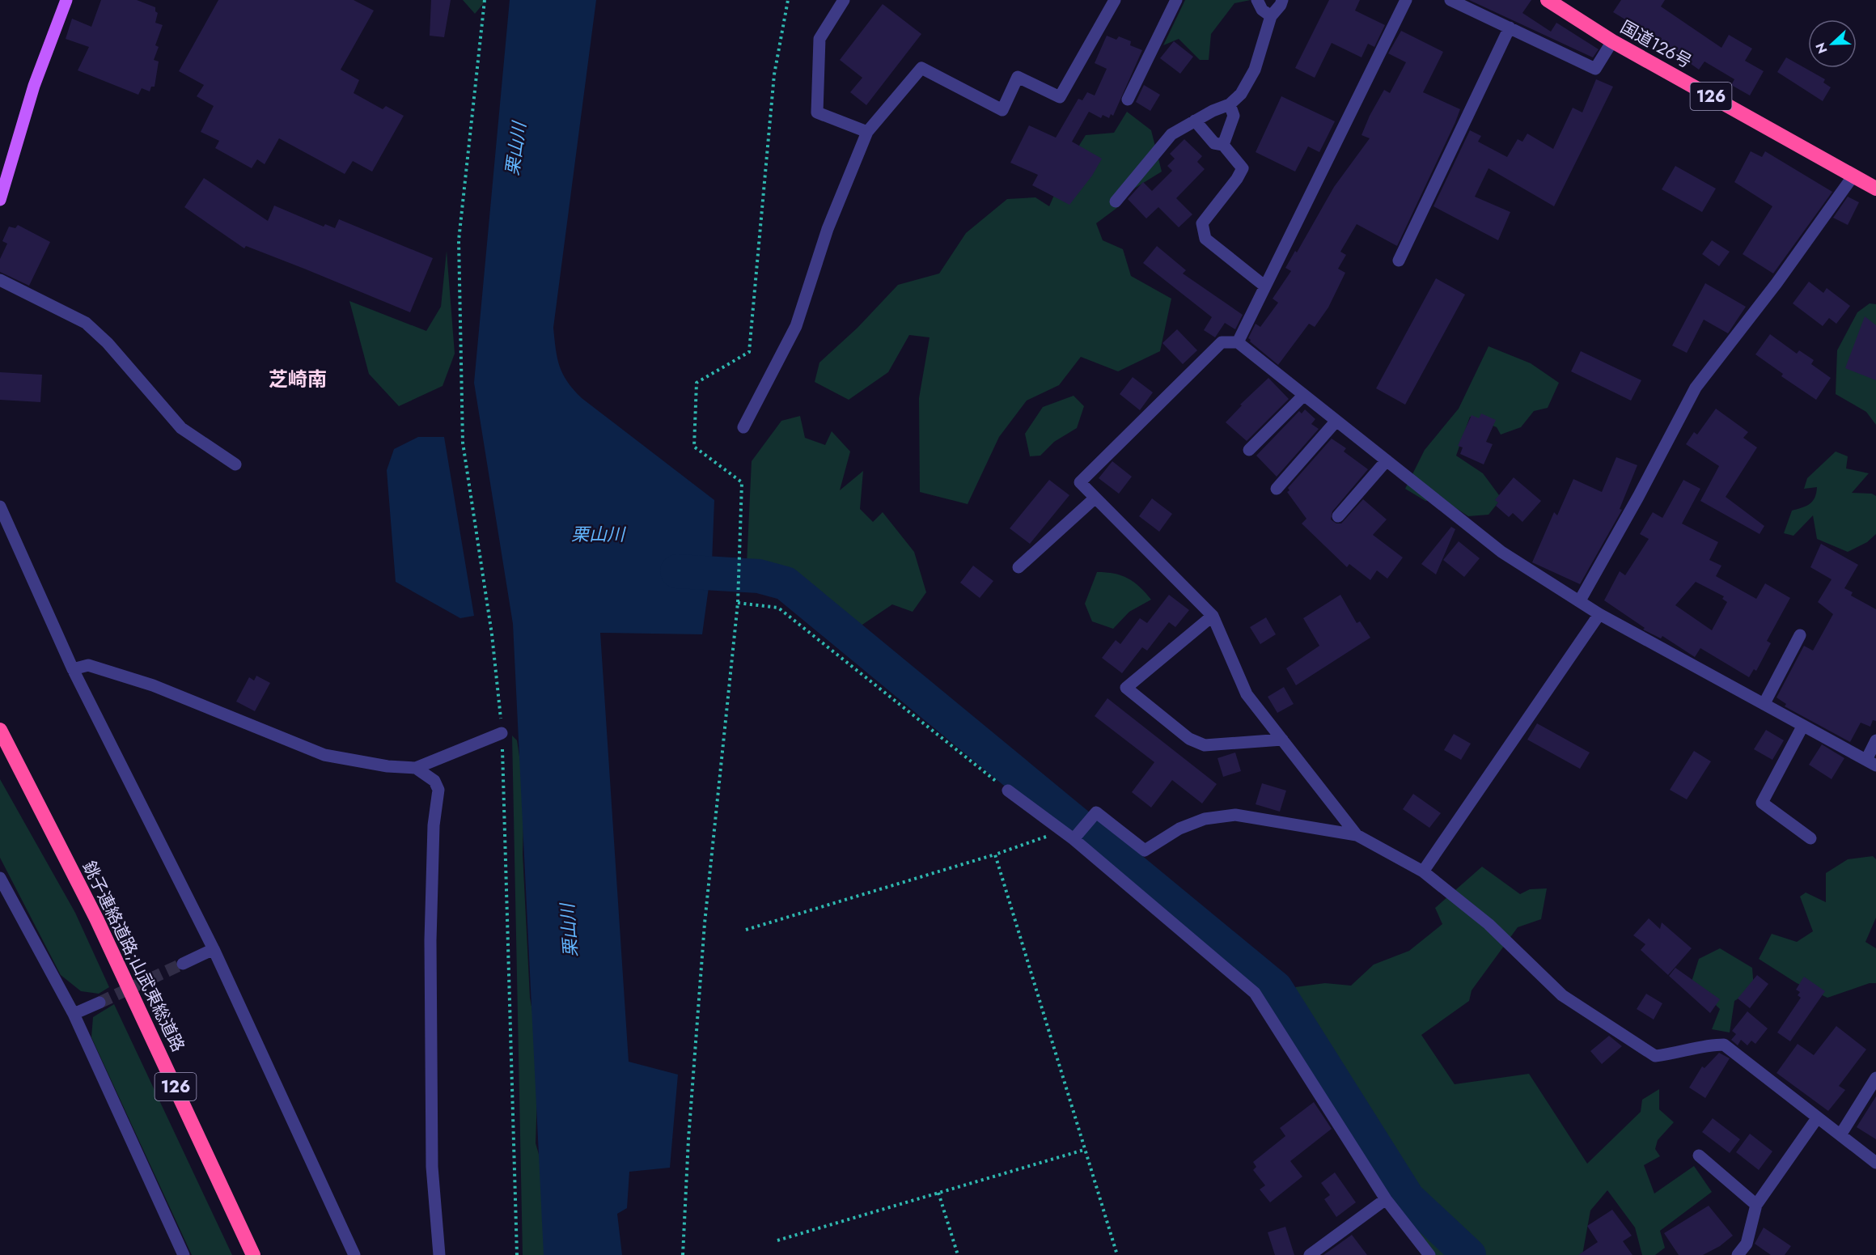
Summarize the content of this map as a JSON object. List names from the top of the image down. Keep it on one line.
{"streets":{"highway":["国道126号","126","銚子連絡道路;山武東総道路"]},"districts":["芝崎南"],"water":["栗山川"],"north":"left"}
